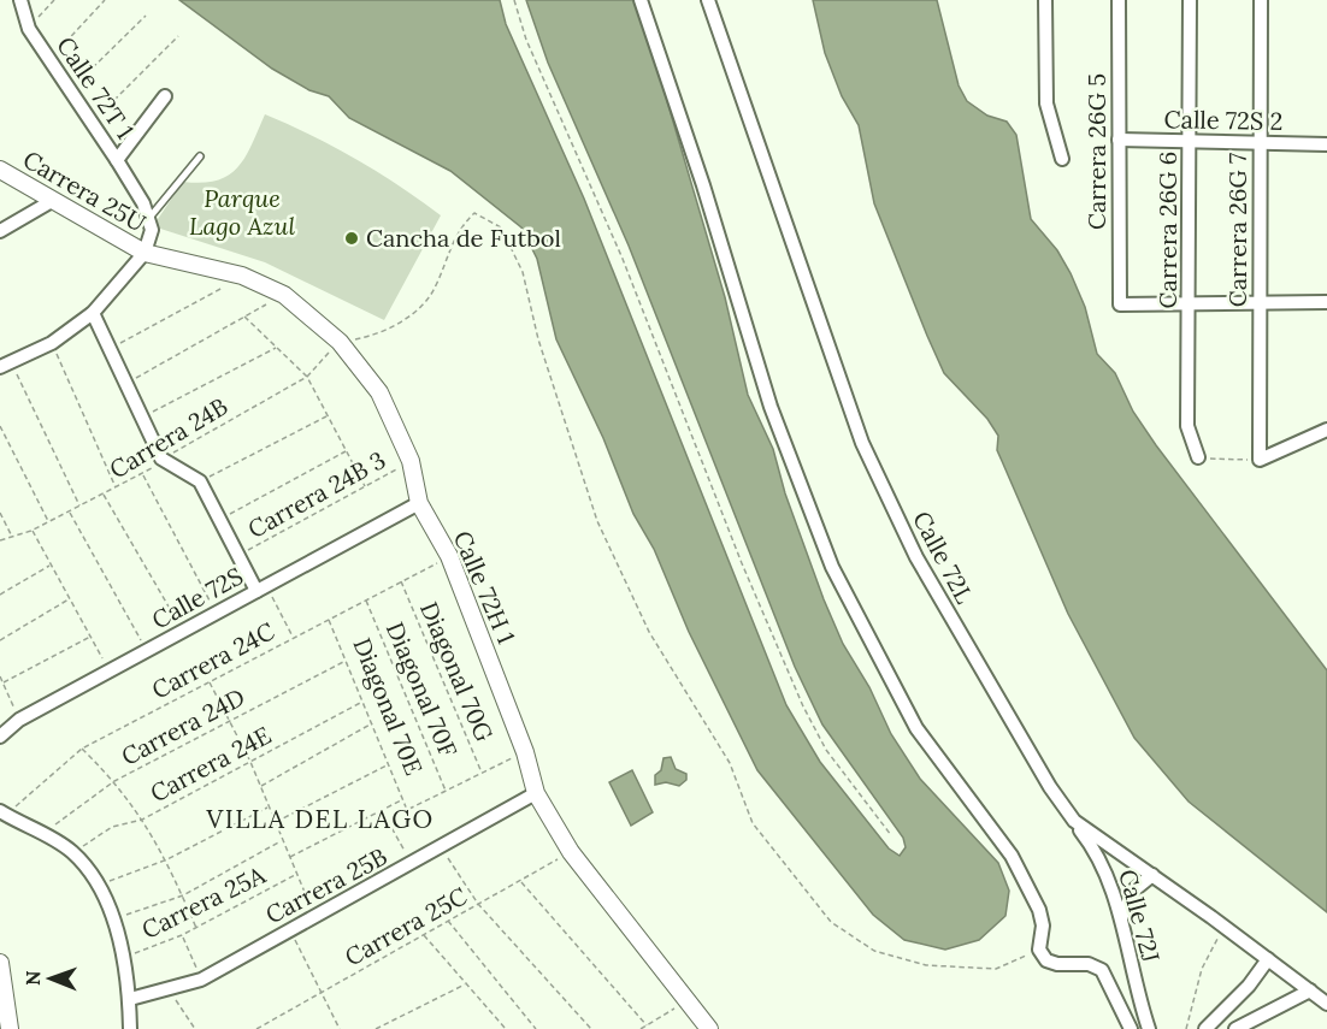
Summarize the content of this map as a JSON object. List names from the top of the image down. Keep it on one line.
{"streets":{"street":["Calle 72T 1","Calle 72S 2","Carrera 26G 5","Carrera 25U","Carrera 26G 6","Carrera 26G 7","Calle 72L","Calle 72H 1","Calle 72S","Carrera 25B","Calle 72J"],"path":["Carrera 24B","Carrera 24B 3","Carrera 24C","Diagonal 70G","Diagonal 70F","Diagonal 70E","Carrera 24D","Carrera 24E","Carrera 25A","Carrera 25C"]},"crossings":[["Calle 72S 2","Carrera 26G 5"],["Calle 72S 2","Carrera 26G 6"],["Calle 72S 2","Carrera 26G 7"],["Carrera 26G 5","Carrera 26G 6"],["Carrera 25U","Calle 72H 1"],["Carrera 24B","Calle 72H 1"],["Carrera 24B 3","Calle 72H 1"],["Calle 72L","Calle 72J"],["Calle 72H 1","Calle 72S"],["Calle 72H 1","Carrera 24C"],["Calle 72H 1","Carrera 25B"],["Calle 72H 1","Carrera 25C"],["Carrera 24C","Diagonal 70G"],["Carrera 24C","Diagonal 70F"],["Carrera 24C","Diagonal 70E"],["Diagonal 70F","Diagonal 70E"],["Diagonal 70E","Carrera 24D"],["Diagonal 70E","Carrera 24E"],["Diagonal 70E","Carrera 25A"]],"districts":["VILLA DEL LAGO"],"parks":["Parque Lago Azul"],"places":["Cancha de Futbol"],"north":"left"}
